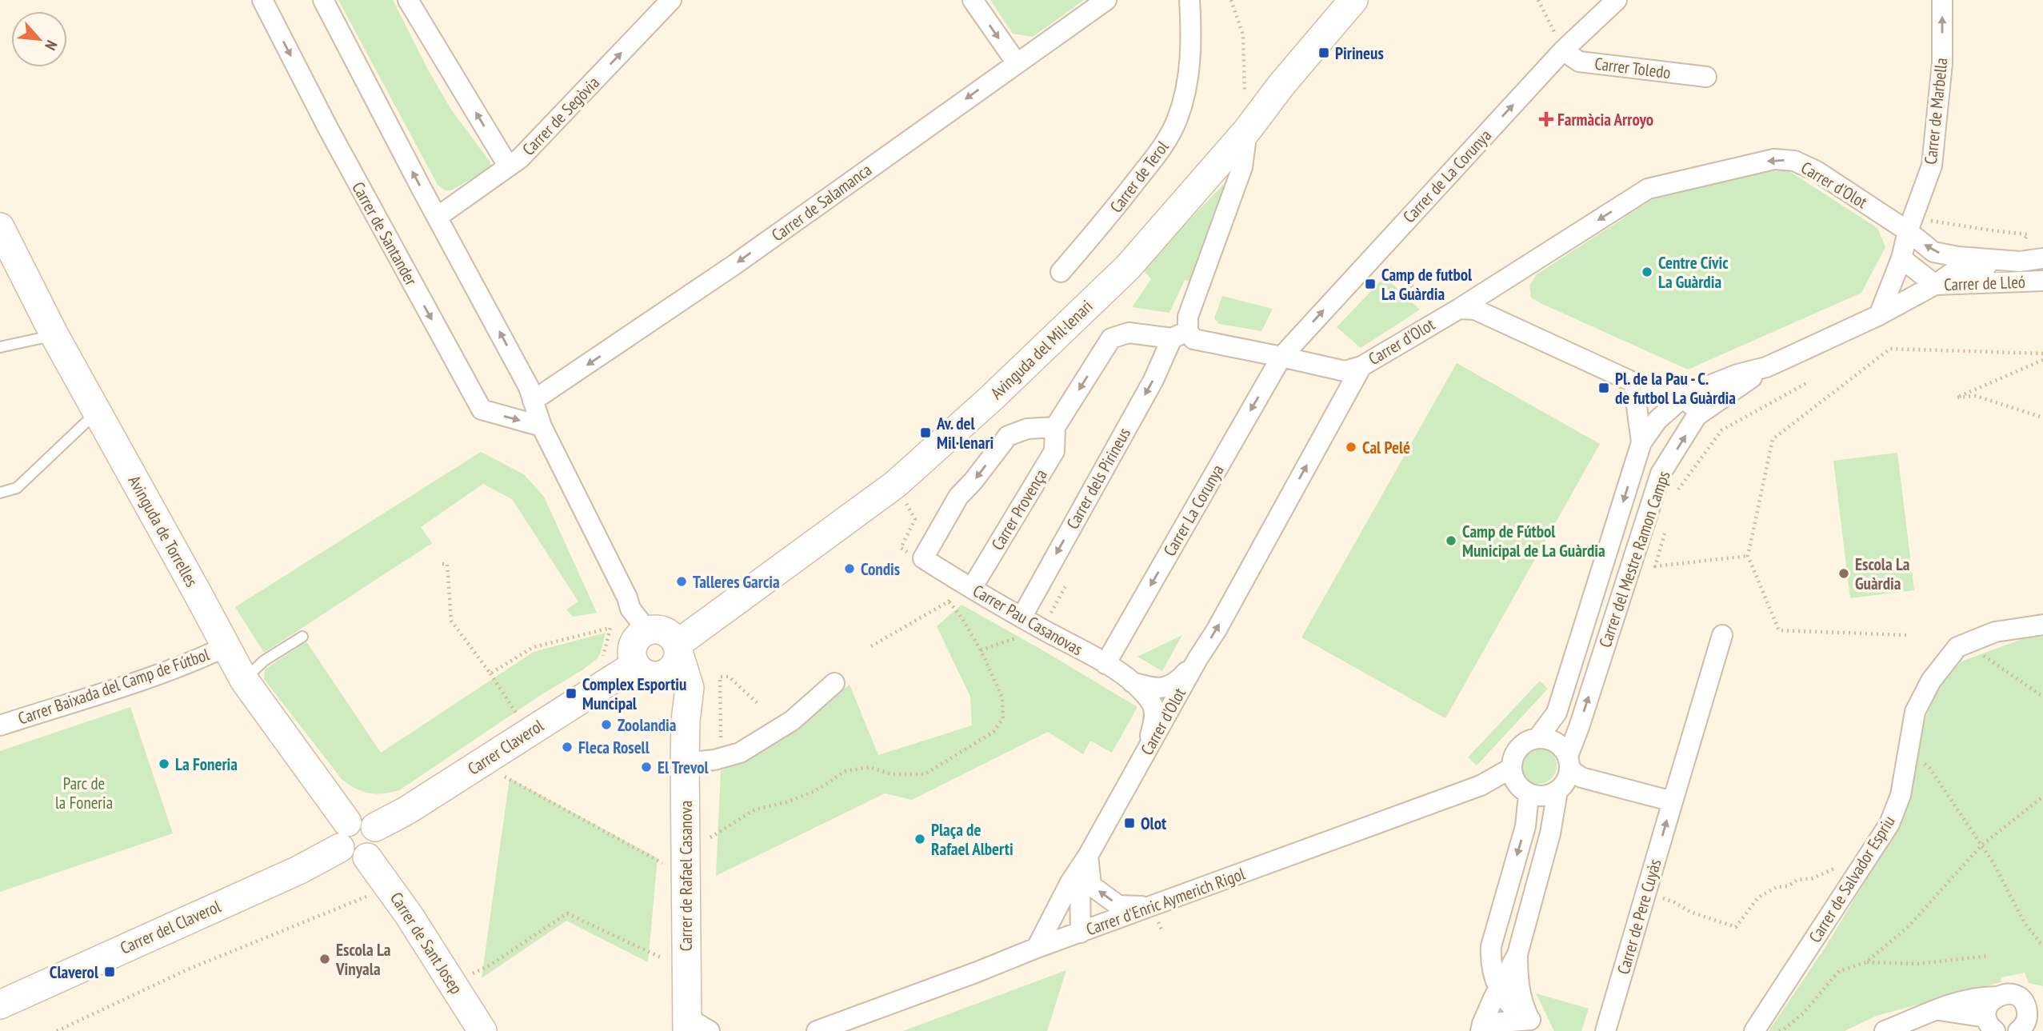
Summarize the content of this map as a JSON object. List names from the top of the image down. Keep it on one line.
{"streets":{"street":["Carrer Toledo","Carrer de Marbella","Carrer de Segòvia","Carrer de La Corunya","Carrer de Terol","Carrer d'Olot","Carrer de Salamanca","Carrer de Santander","Carrer de Lleó","Avinguda del Mil·lenari","Carrer dels Pirineus","Carrer Provença","Carrer La Corunya","Avinguda de Torrelles","Carrer del Mestre Ramon Camps","Carrer Pau Casanovas","Carrer Baixada del Camp de Fútbol","Carrer Claverol","Carrer de Rafael Casanova","Carrer de Salvador Espriu","Carrer d'Enric Aymerich Rigol","Carrer de Pere Cuyàs","Carrer del Claverol","Carrer de Sant Josep"]},"crossings":[["Carrer Toledo","Carrer de La Corunya"],["Carrer de Marbella","Carrer d'Olot"],["Carrer de Marbella","Carrer de Lleó"],["Carrer de Marbella","Carrer del Mestre Ramon Camps"],["Carrer de La Corunya","Carrer La Corunya"],["Carrer d'Olot","Carrer del Mestre Ramon Camps"],["Carrer d'Olot","Carrer Pau Casanovas"],["Carrer d'Olot","Carrer d'Enric Aymerich Rigol"],["Carrer de Lleó","Carrer del Mestre Ramon Camps"],["Avinguda del Mil·lenari","Carrer dels Pirineus"],["Avinguda del Mil·lenari","Carrer Claverol"],["Avinguda del Mil·lenari","Carrer de Rafael Casanova"],["Carrer dels Pirineus","Carrer Pau Casanovas"],["Carrer Provença","Carrer Pau Casanovas"],["Carrer La Corunya","Carrer Pau Casanovas"],["Avinguda de Torrelles","Carrer Baixada del Camp de Fútbol"],["Avinguda de Torrelles","Carrer Claverol"],["Avinguda de Torrelles","Carrer del Claverol"],["Avinguda de Torrelles","Carrer de Sant Josep"],["Carrer del Mestre Ramon Camps","Carrer d'Enric Aymerich Rigol"],["Carrer Claverol","Carrer de Rafael Casanova"],["Carrer Claverol","Carrer del Claverol"],["Carrer Claverol","Carrer de Sant Josep"],["Carrer del Claverol","Carrer de Sant Josep"]],"one_way":["Carrer de Marbella","Carrer de Segòvia","Carrer de La Corunya","Carrer de Salamanca","Carrer dels Pirineus","Carrer La Corunya"],"parks":["Parc de la Foneria"],"places":{"transit":["Pirineus","Camp de futbol La Guàrdia","Pl. de la Pau - C. de futbol La Guàrdia","Av. del Mil·lenari","Complex Esportiu Muncipal","Olot","Claverol"],"health":["Farmàcia Arroyo"],"other":["Centre Cívic La Guàrdia","Cal Pelé","Camp de Fútbol Municipal de La Guàrdia","Condis","Escola La Guàrdia","Talleres Garcia","Zoolandia","Fleca Rosell","La Foneria","El Trevol","Plaça de Rafael Alberti","Escola La Vinyala"]},"north":"bottom right"}
